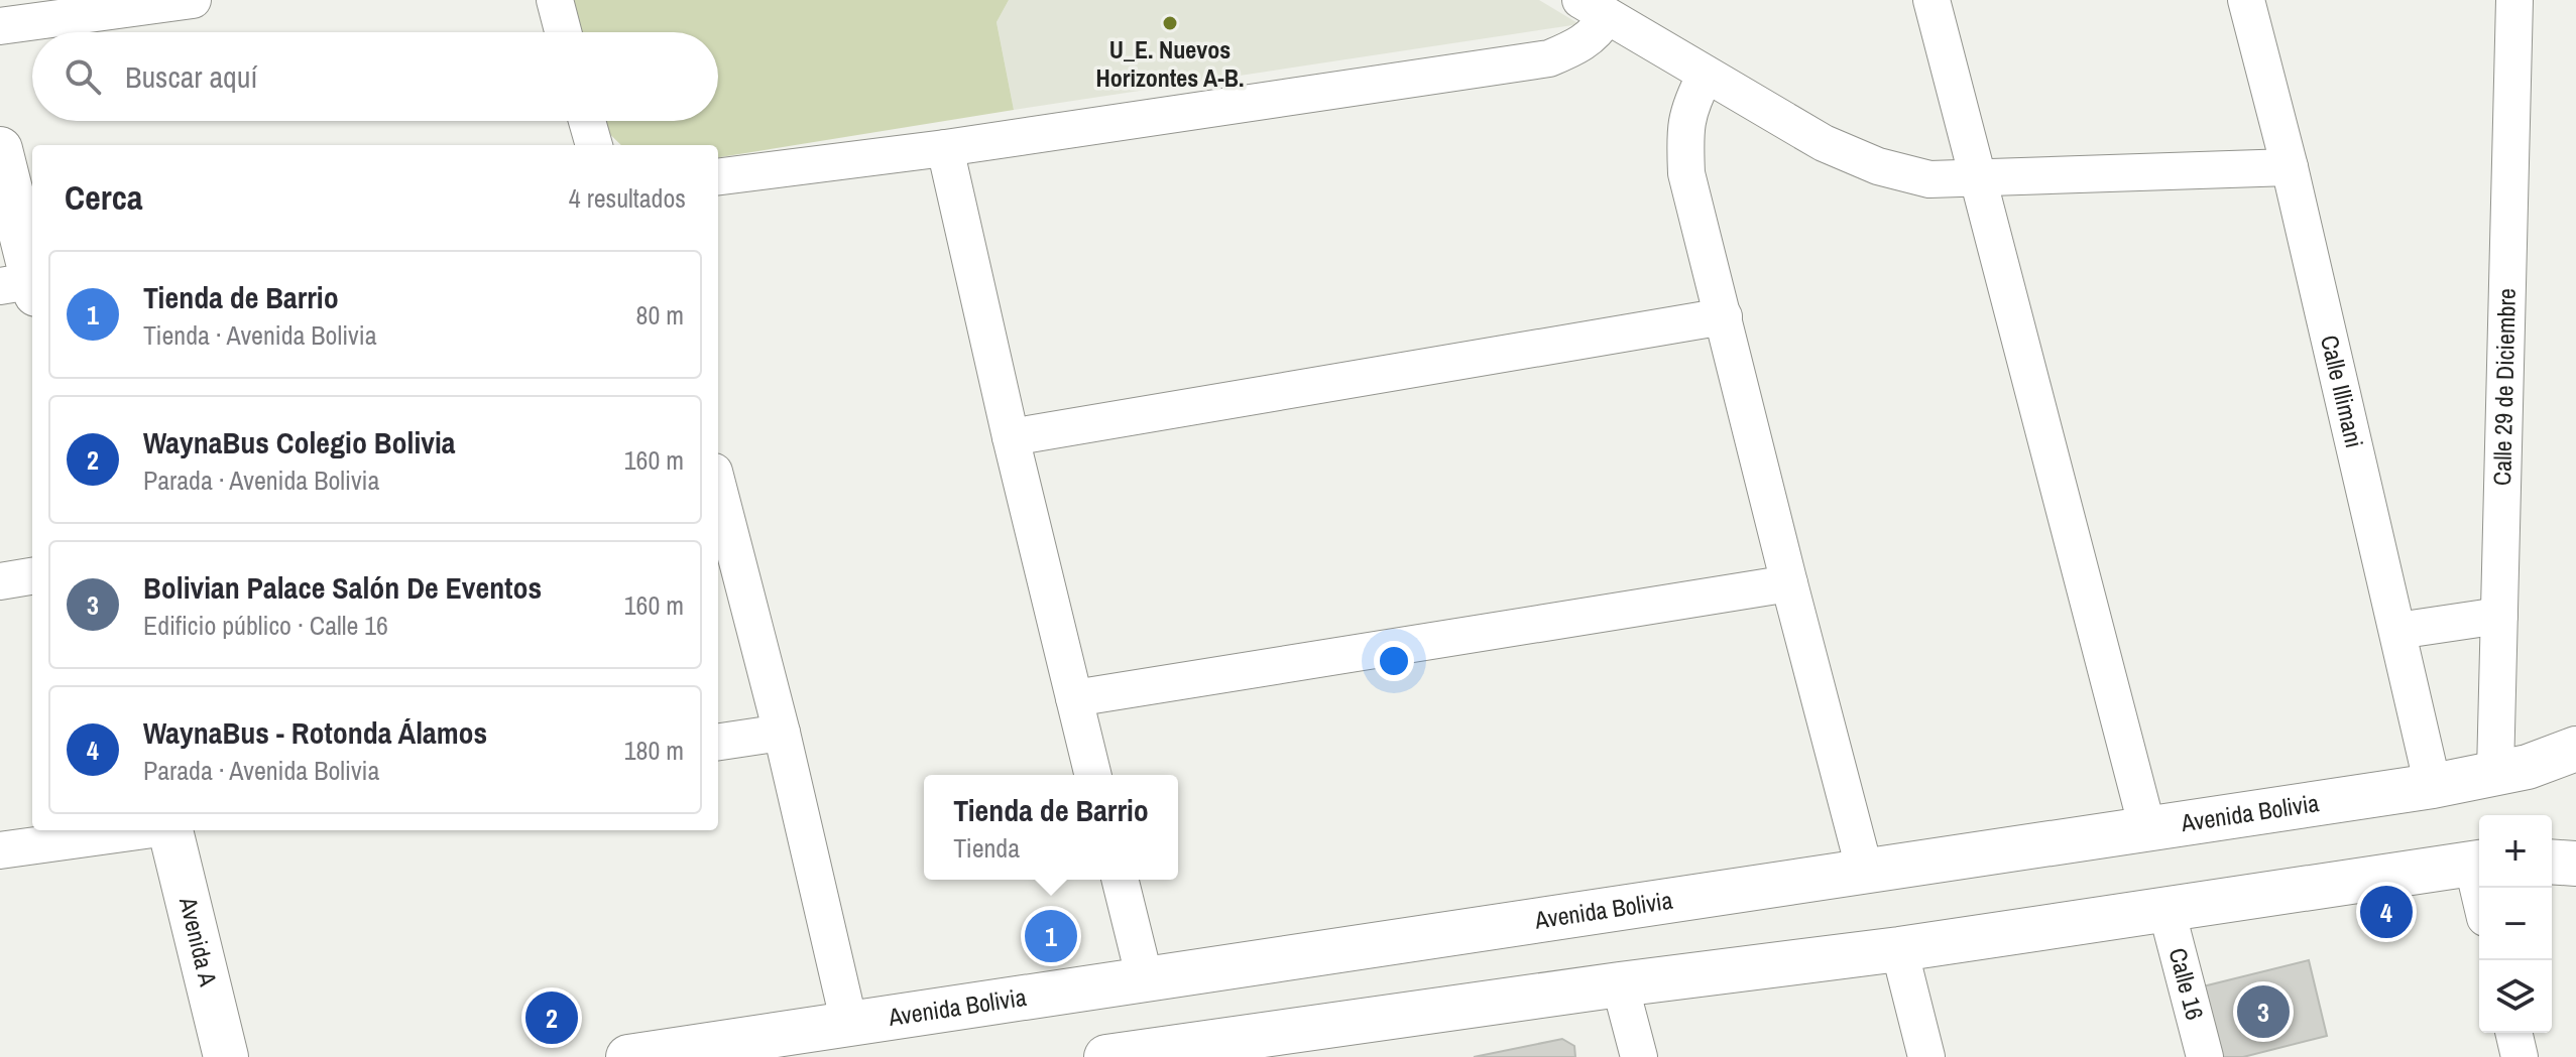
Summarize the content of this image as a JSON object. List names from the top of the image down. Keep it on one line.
{"streets":{"main road":["Avenida Bolivia","Avenida A"],"street":["Calle 29 de Diciembre","Calle Illimani","Calle 16"]},"crossings":[["Calle 29 de Diciembre","Avenida Bolivia"],["Calle Illimani","Avenida Bolivia"]],"places":["U_E. Nuevos Horizontes A-B."],"page":{"search":"Buscar aquí","heading":["Cerca","4 resultados"],"list":[{"mark":"1","name":"Tienda de Barrio","note":"Tienda · Avenida Bolivia","value":"80 m"},{"mark":"2","name":"WaynaBus Colegio Bolivia","note":"Parada · Avenida Bolivia","value":"160 m"},{"mark":"3","name":"Bolivian Palace Salón De Eventos","note":"Edificio público · Calle 16","value":"160 m"},{"mark":"4","name":"WaynaBus - Rotonda Álamos","note":"Parada · Avenida Bolivia","value":"180 m"}],"popup":["Tienda de Barrio","Tienda"],"map_buttons":["+","−"],"pins":["4","1","3","2"]}}
